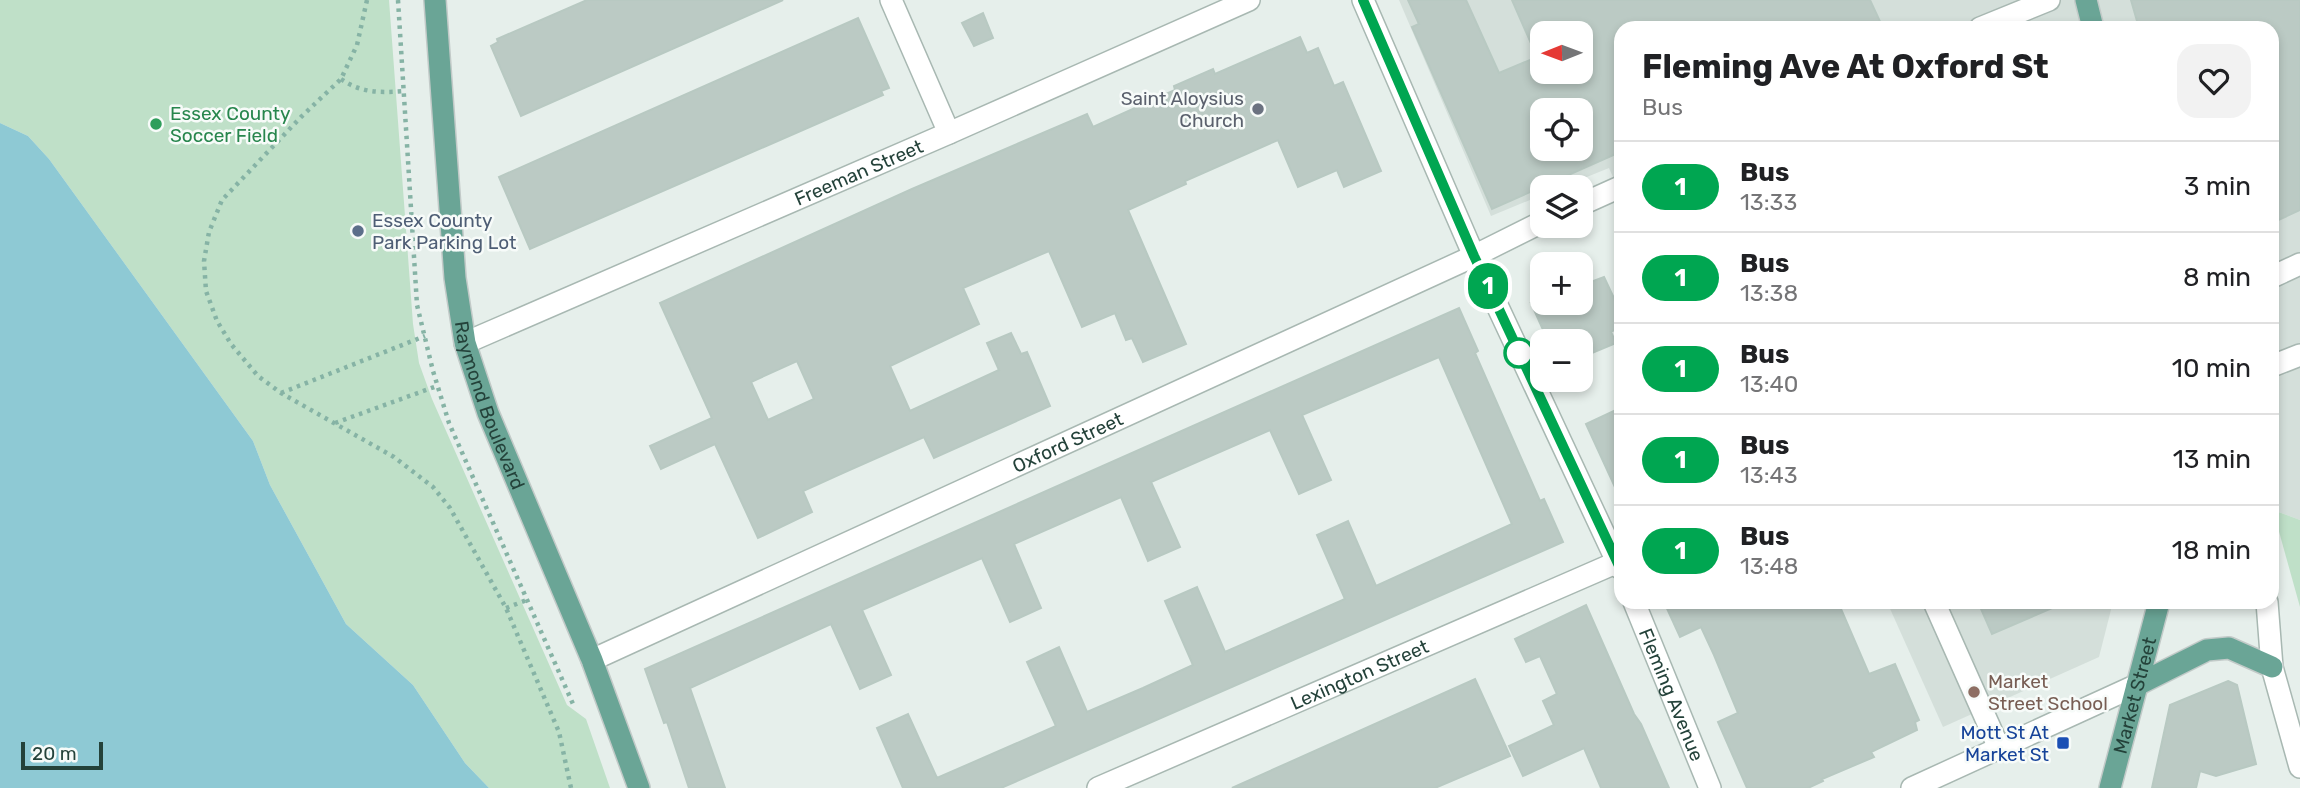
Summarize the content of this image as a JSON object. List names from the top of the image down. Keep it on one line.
{"streets":{"main road":["Raymond Boulevard","Market Street"],"street":["Freeman Street","Oxford Street","Lexington Street","Fleming Avenue"]},"crossings":[["Freeman Street","Raymond Boulevard"],["Raymond Boulevard","Oxford Street"]],"places":{"other":["Saint Aloysius Church","Essex County Soccer Field","Essex County Park Parking Lot","Market Street School"],"transit":["Mott St At Market St"]},"lines":["bus line 1"],"scale_bar":"20 m","north":"left","page":{"on_map":"1","map_buttons":["+","−"],"heading":["Fleming Ave At Oxford St","Bus"],"list":[{"mark":"1","name":"Bus","note":"13:33","value":"3 min"},{"mark":"1","name":"Bus","note":"13:38","value":"8 min"},{"mark":"1","name":"Bus","note":"13:40","value":"10 min"},{"mark":"1","name":"Bus","note":"13:43","value":"13 min"},{"mark":"1","name":"Bus","note":"13:48","value":"18 min"}],"scale":"20 m"}}
